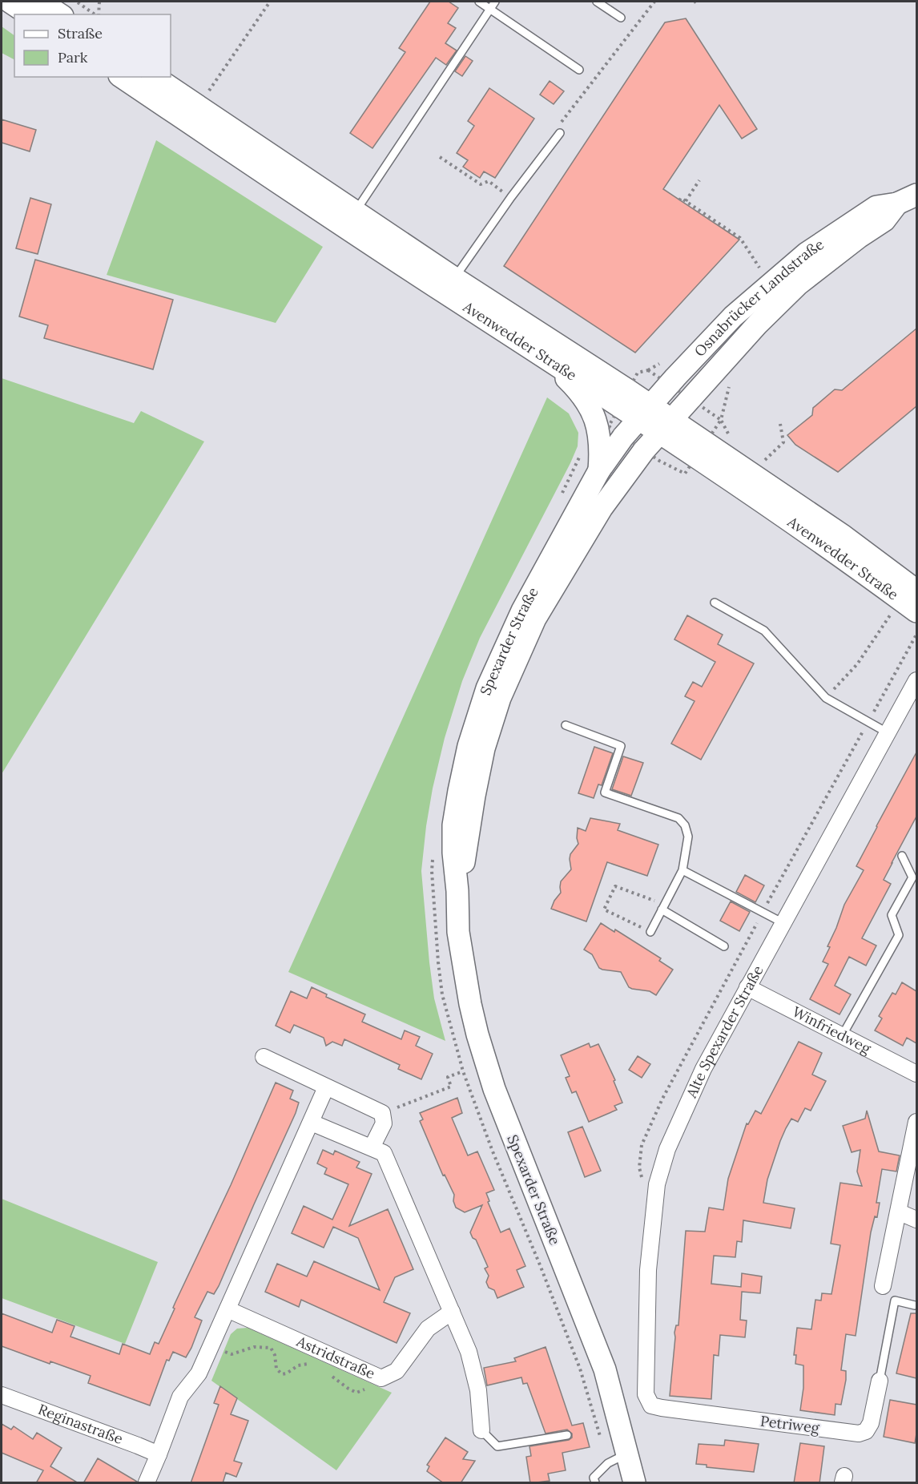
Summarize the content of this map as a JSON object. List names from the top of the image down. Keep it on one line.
{"streets":{"main road":["Osnabrücker Landstraße","Avenwedder Straße","Spexarder Straße"],"street":["Winfriedweg","Alte Spexarder Straße","Astridstraße","Reginastraße","Petriweg"]},"crossings":[["Osnabrücker Landstraße","Avenwedder Straße"],["Osnabrücker Landstraße","Spexarder Straße"],["Avenwedder Straße","Spexarder Straße"],["Winfriedweg","Alte Spexarder Straße"],["Alte Spexarder Straße","Petriweg"]],"legend":["Straße","Park"]}
